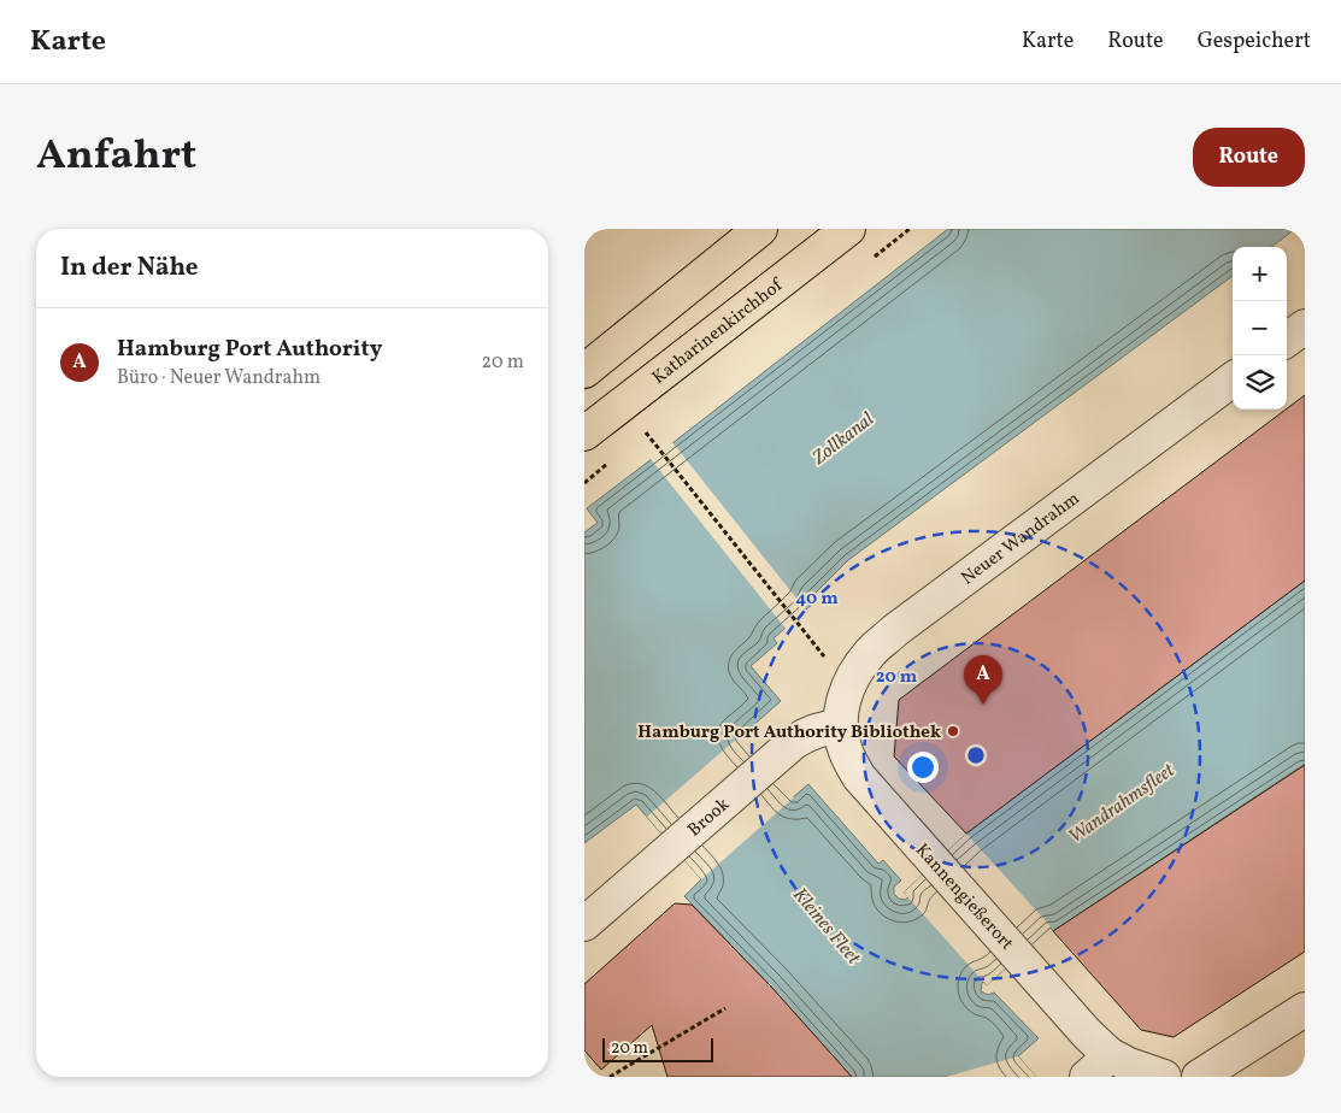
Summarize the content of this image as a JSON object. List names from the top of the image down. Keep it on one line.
{"streets":{"main road":["Katharinenkirchhof"],"street":["Neuer Wandrahm","Brook","Kannengießerort"]},"crossings":[["Neuer Wandrahm","Brook"],["Neuer Wandrahm","Kannengießerort"],["Brook","Kannengießerort"]],"water":["Zollkanal","Wandrahmsfleet","Kleines Fleet"],"places":["Hamburg Port Authority Bibliothek"],"scale_bar":"20 m","page":{"header":"Karte","nav":["Karte","Route","Gespeichert"],"title":"Anfahrt","buttons":"Route","heading":"In der Nähe","map_buttons":["+","−"],"list":[{"mark":"A","name":"Hamburg Port Authority","note":"Büro · Neuer Wandrahm","value":"20 m"}],"pins":"A","scale":"20 m"},"rings":["40 m","20 m"]}
